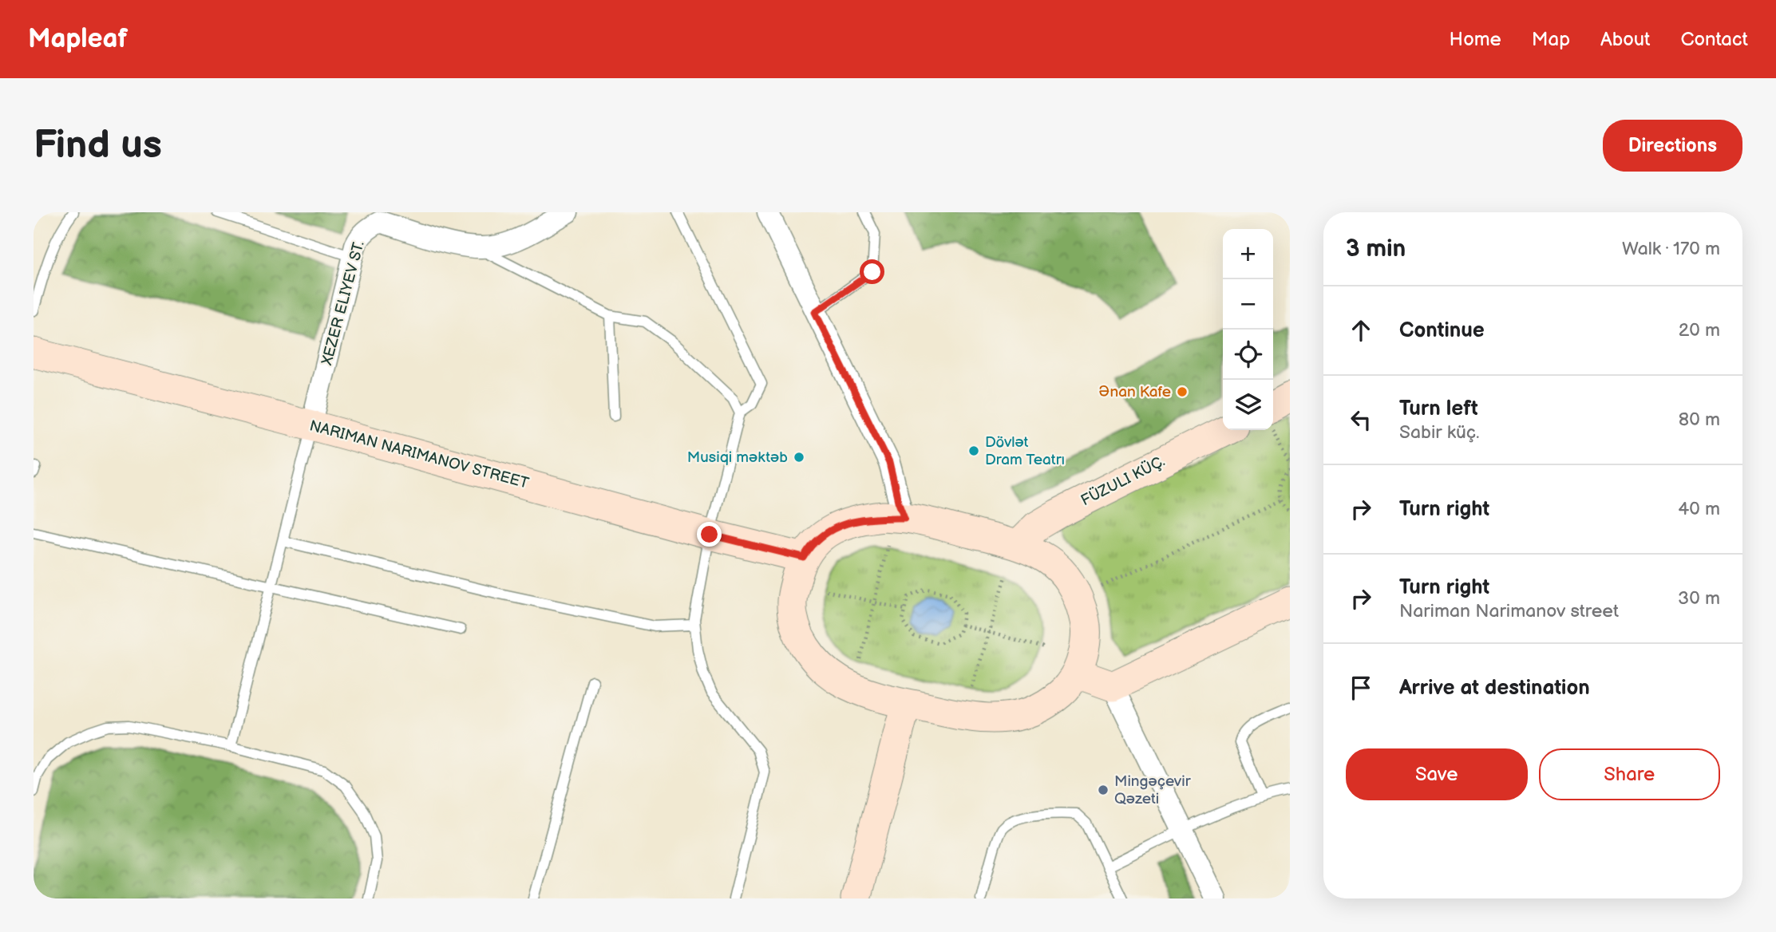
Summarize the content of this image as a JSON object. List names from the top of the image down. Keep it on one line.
{"streets":{"street":["XEZER ELIYEV ST.","NARIMAN NARIMANOV STREET","FÜZULI KÜÇ."]},"crossings":[["XEZER ELIYEV ST.","NARIMAN NARIMANOV STREET"]],"places":["Ənan Kafe","Dövlət Dram Teatrı","Musiqi məktəb","Mingəçevir Qəzeti"],"page":{"header":"Mapleaf","nav":["Home","Map","About","Contact"],"buttons":["Directions",["Save","Share"]],"title":"Find us","heading":["3 min","Walk · 170 m"],"map_buttons":["+","−"],"list":[["Continue","20 m"],["Turn left","Sabir küç.","80 m"],["Turn right","40 m"],["Turn right","Nariman Narimanov street","30 m"],"Arrive at destination"]}}
